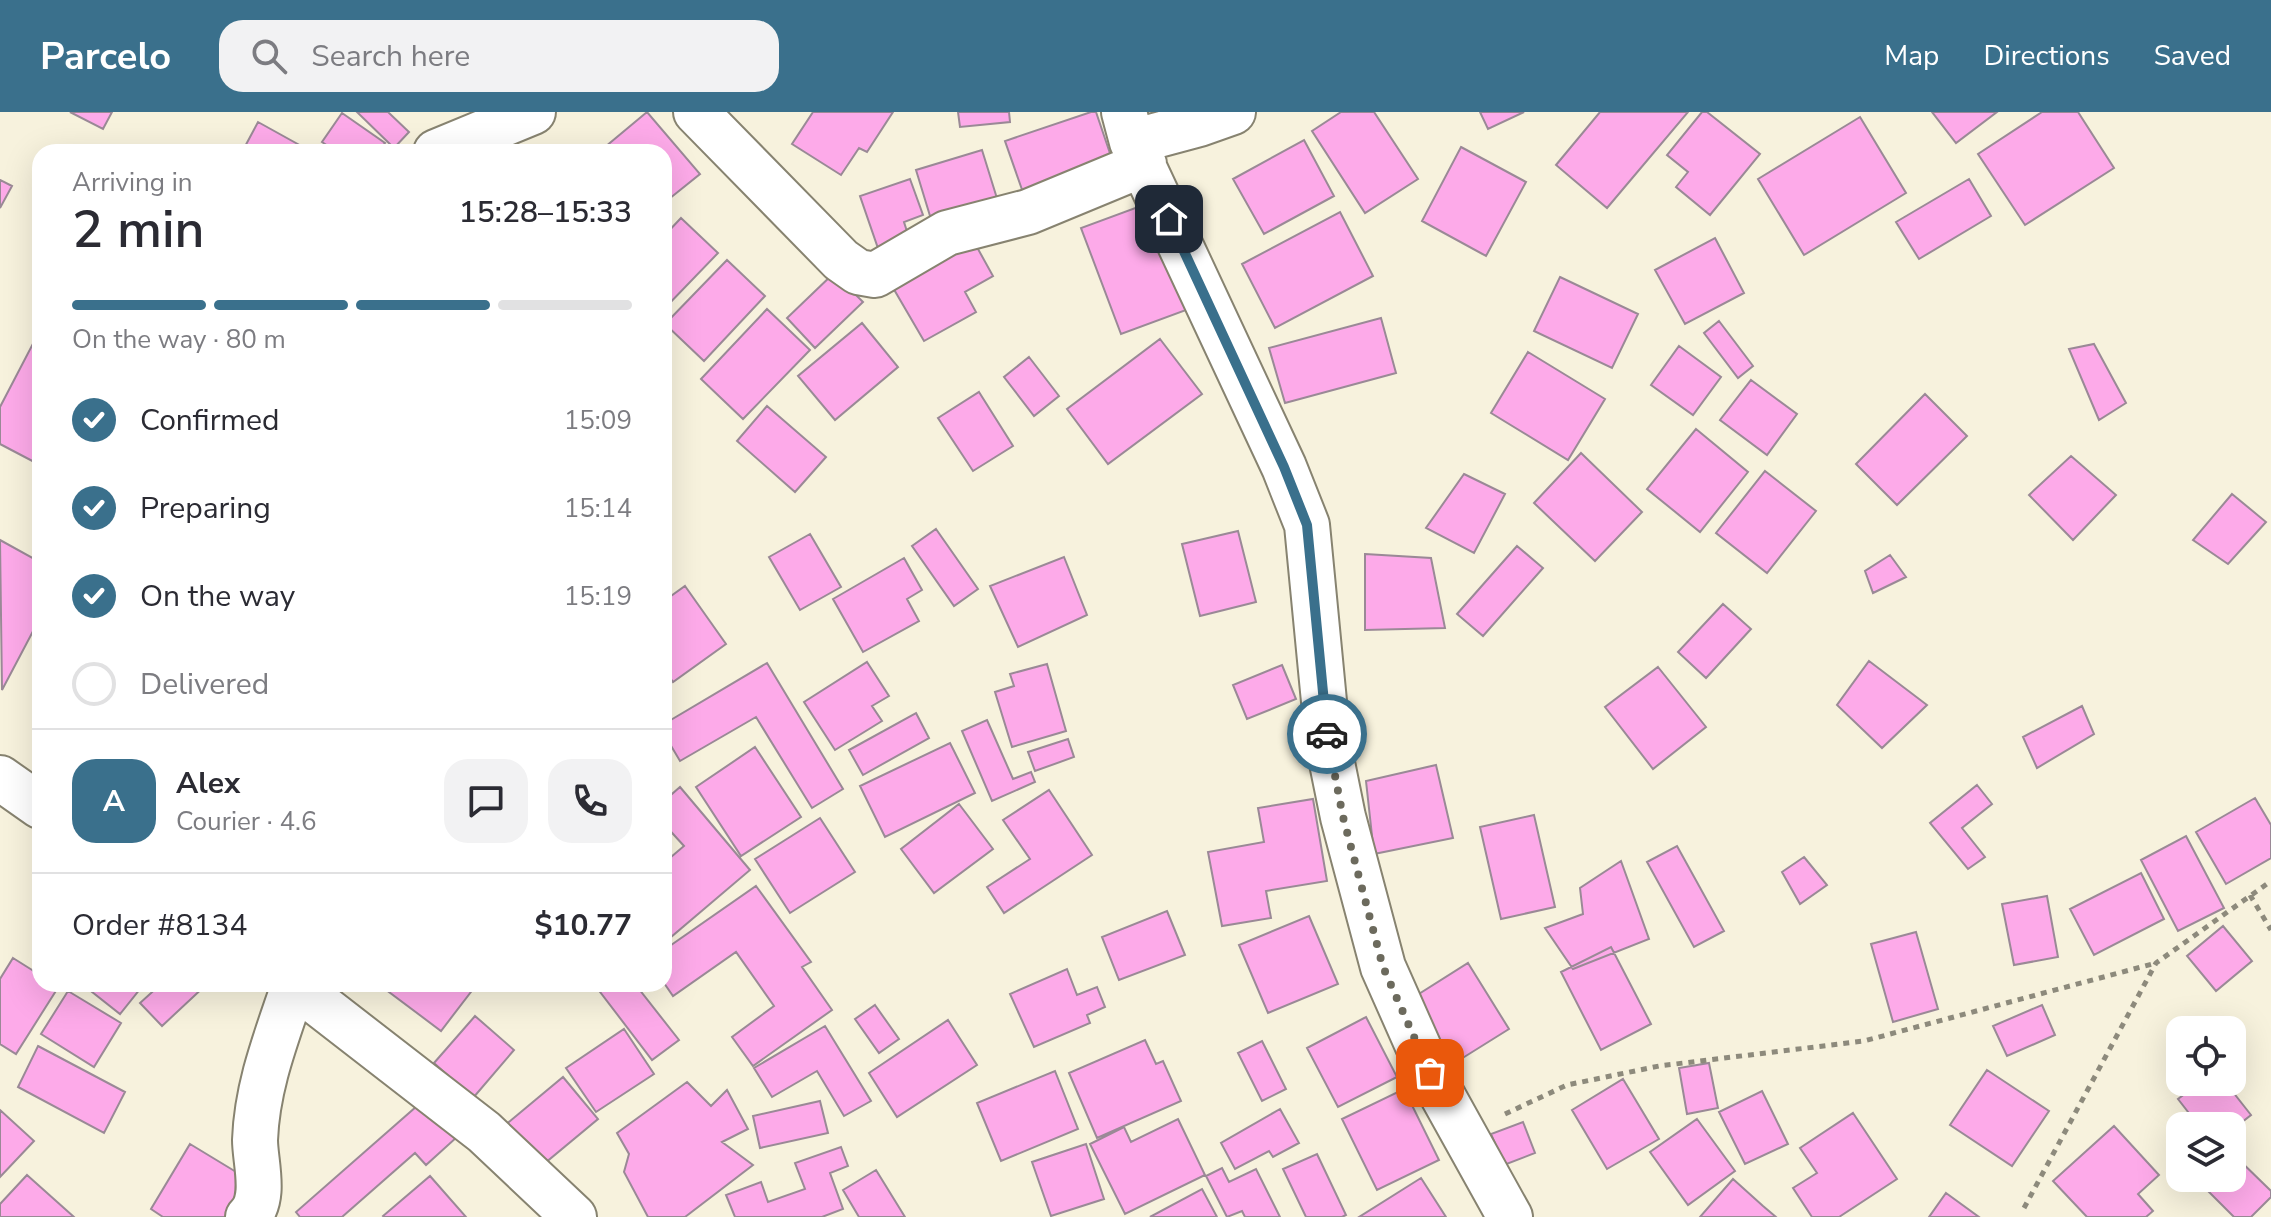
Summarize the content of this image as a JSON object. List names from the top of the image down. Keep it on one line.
{"page":{"header":"Parcelo","search":"Search here","nav":["Map","Directions","Saved"],"heading":["2 min","Arriving in","15:28–15:33"],"panel":["Alex","Courier · 4.6","Order #8134","$10.77"],"bar":"On the way · 80 m","list":[["Confirmed","15:09"],["Preparing","15:14"],["On the way","15:19"],"Delivered"],"round":"A"}}
